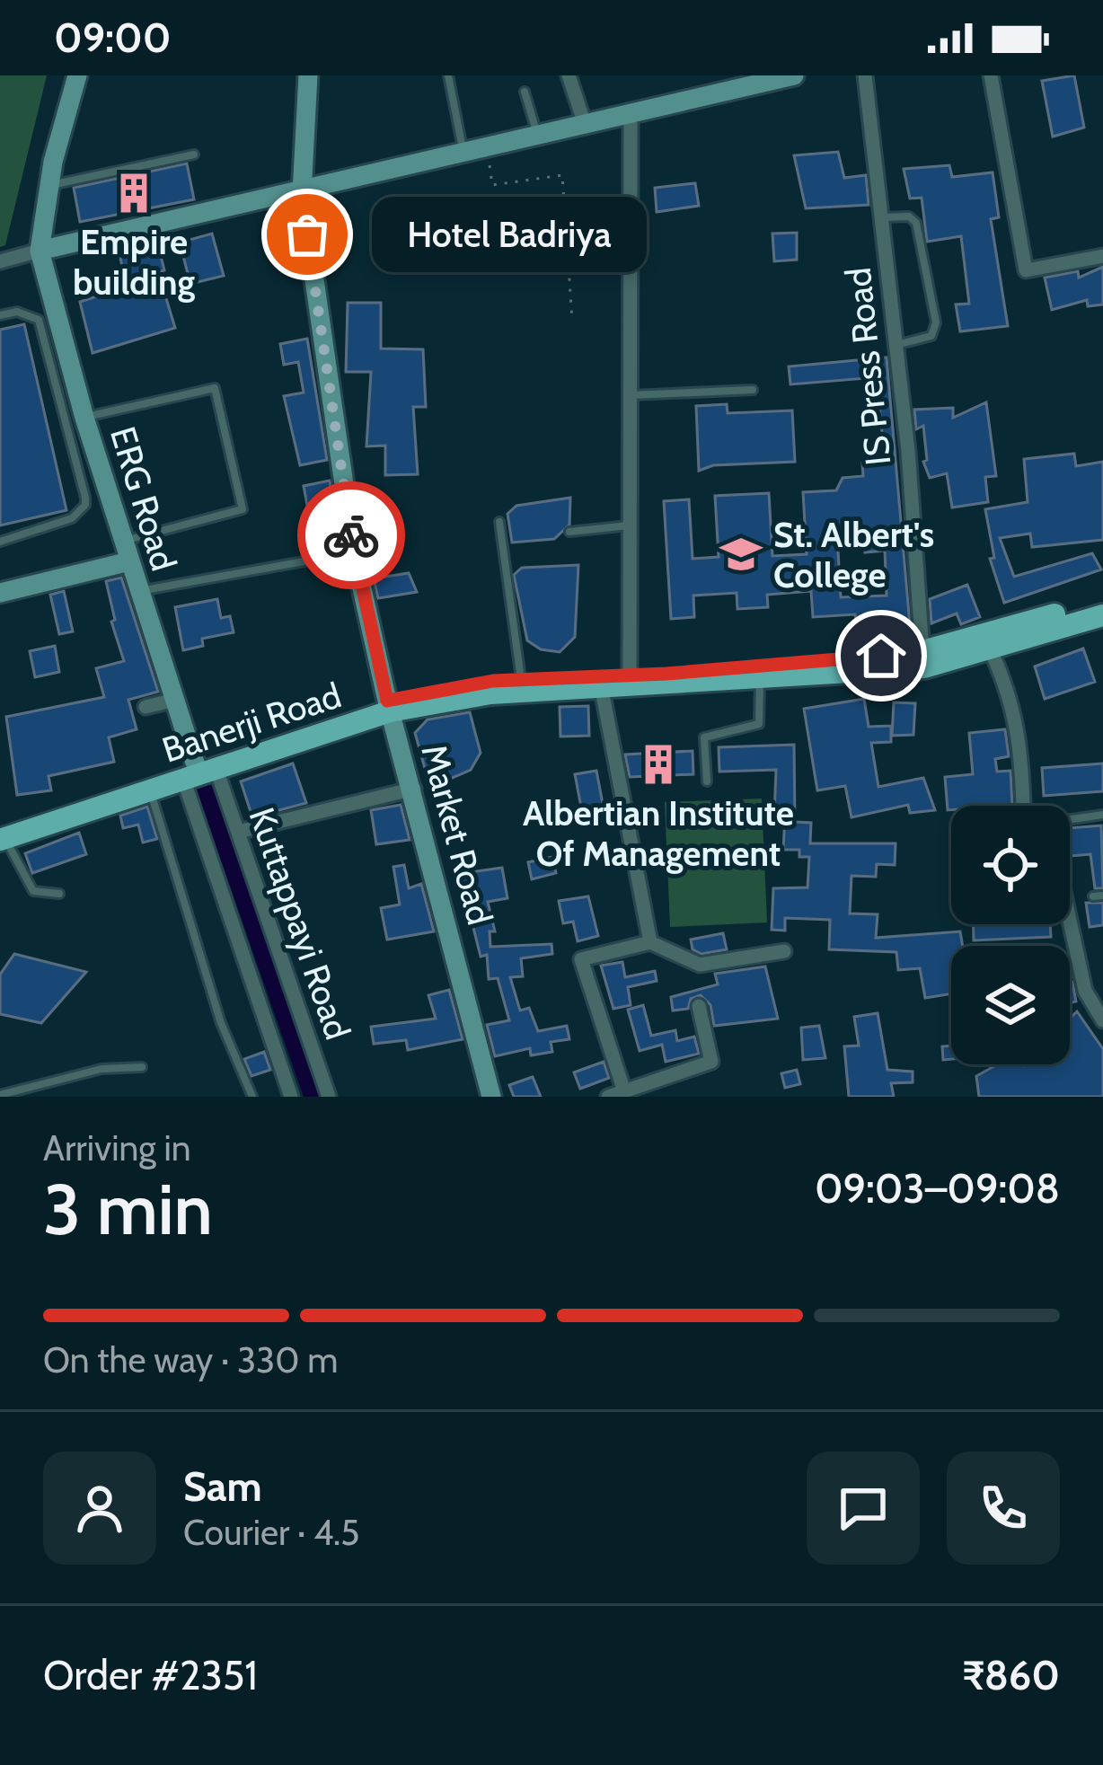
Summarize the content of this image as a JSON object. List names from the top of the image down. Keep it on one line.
{"streets":{"main road":["Banerji Road"],"street":["IS Press Road","ERG Road","Market Road","Kuttappayi Road"]},"crossings":[["IS Press Road","Banerji Road"],["ERG Road","Banerji Road"],["ERG Road","Kuttappayi Road"],["Banerji Road","Market Road"],["Banerji Road","Kuttappayi Road"]],"places":{"building":["Empire building","Albertian Institute Of Management"],"other":["Hotel Badriya"],"school or university":["St. Albert's College"]},"page":{"status":"09:00","bubble":"Hotel Badriya","heading":["3 min","Arriving in","09:03–09:08"],"panel":["Sam","Courier · 4.5","Order #2351","₹860"],"bar":"On the way · 330 m"}}
